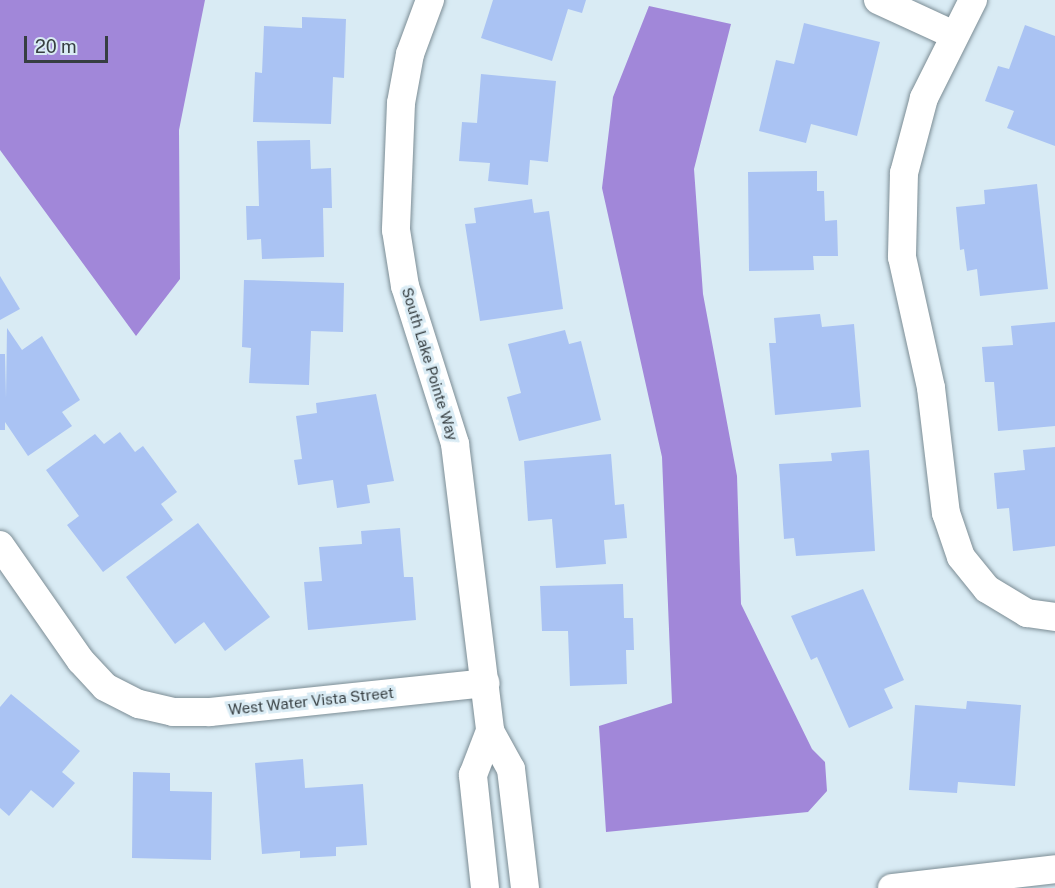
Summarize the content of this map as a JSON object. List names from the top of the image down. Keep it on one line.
{"streets":{"street":["South Lake Pointe Way","West Water Vista Street"]},"crossings":[["South Lake Pointe Way","West Water Vista Street"]],"scale_bar":"20 m"}
